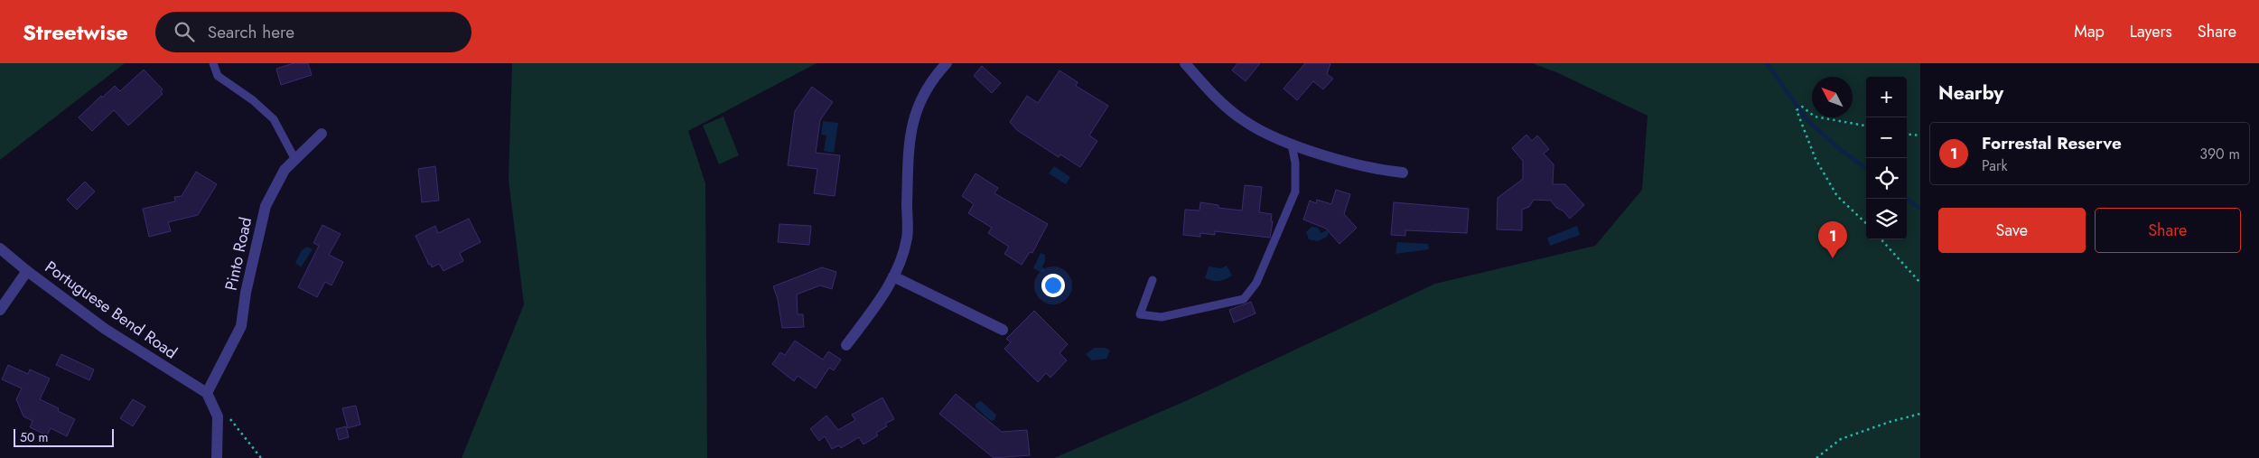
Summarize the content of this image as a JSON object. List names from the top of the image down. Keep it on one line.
{"streets":{"street":["Pinto Road","Portuguese Bend Road"]},"crossings":[["Pinto Road","Portuguese Bend Road"]],"scale_bar":"50 m","north":"top left","page":{"header":"Streetwise","search":"Search here","nav":["Map","Layers","Share"],"heading":"Nearby","map_buttons":["+","−"],"list":[{"mark":"1","name":"Forrestal Reserve","note":"Park","value":"390 m"}],"buttons":["Save","Share"],"pins":"1","scale":"50 m"}}
